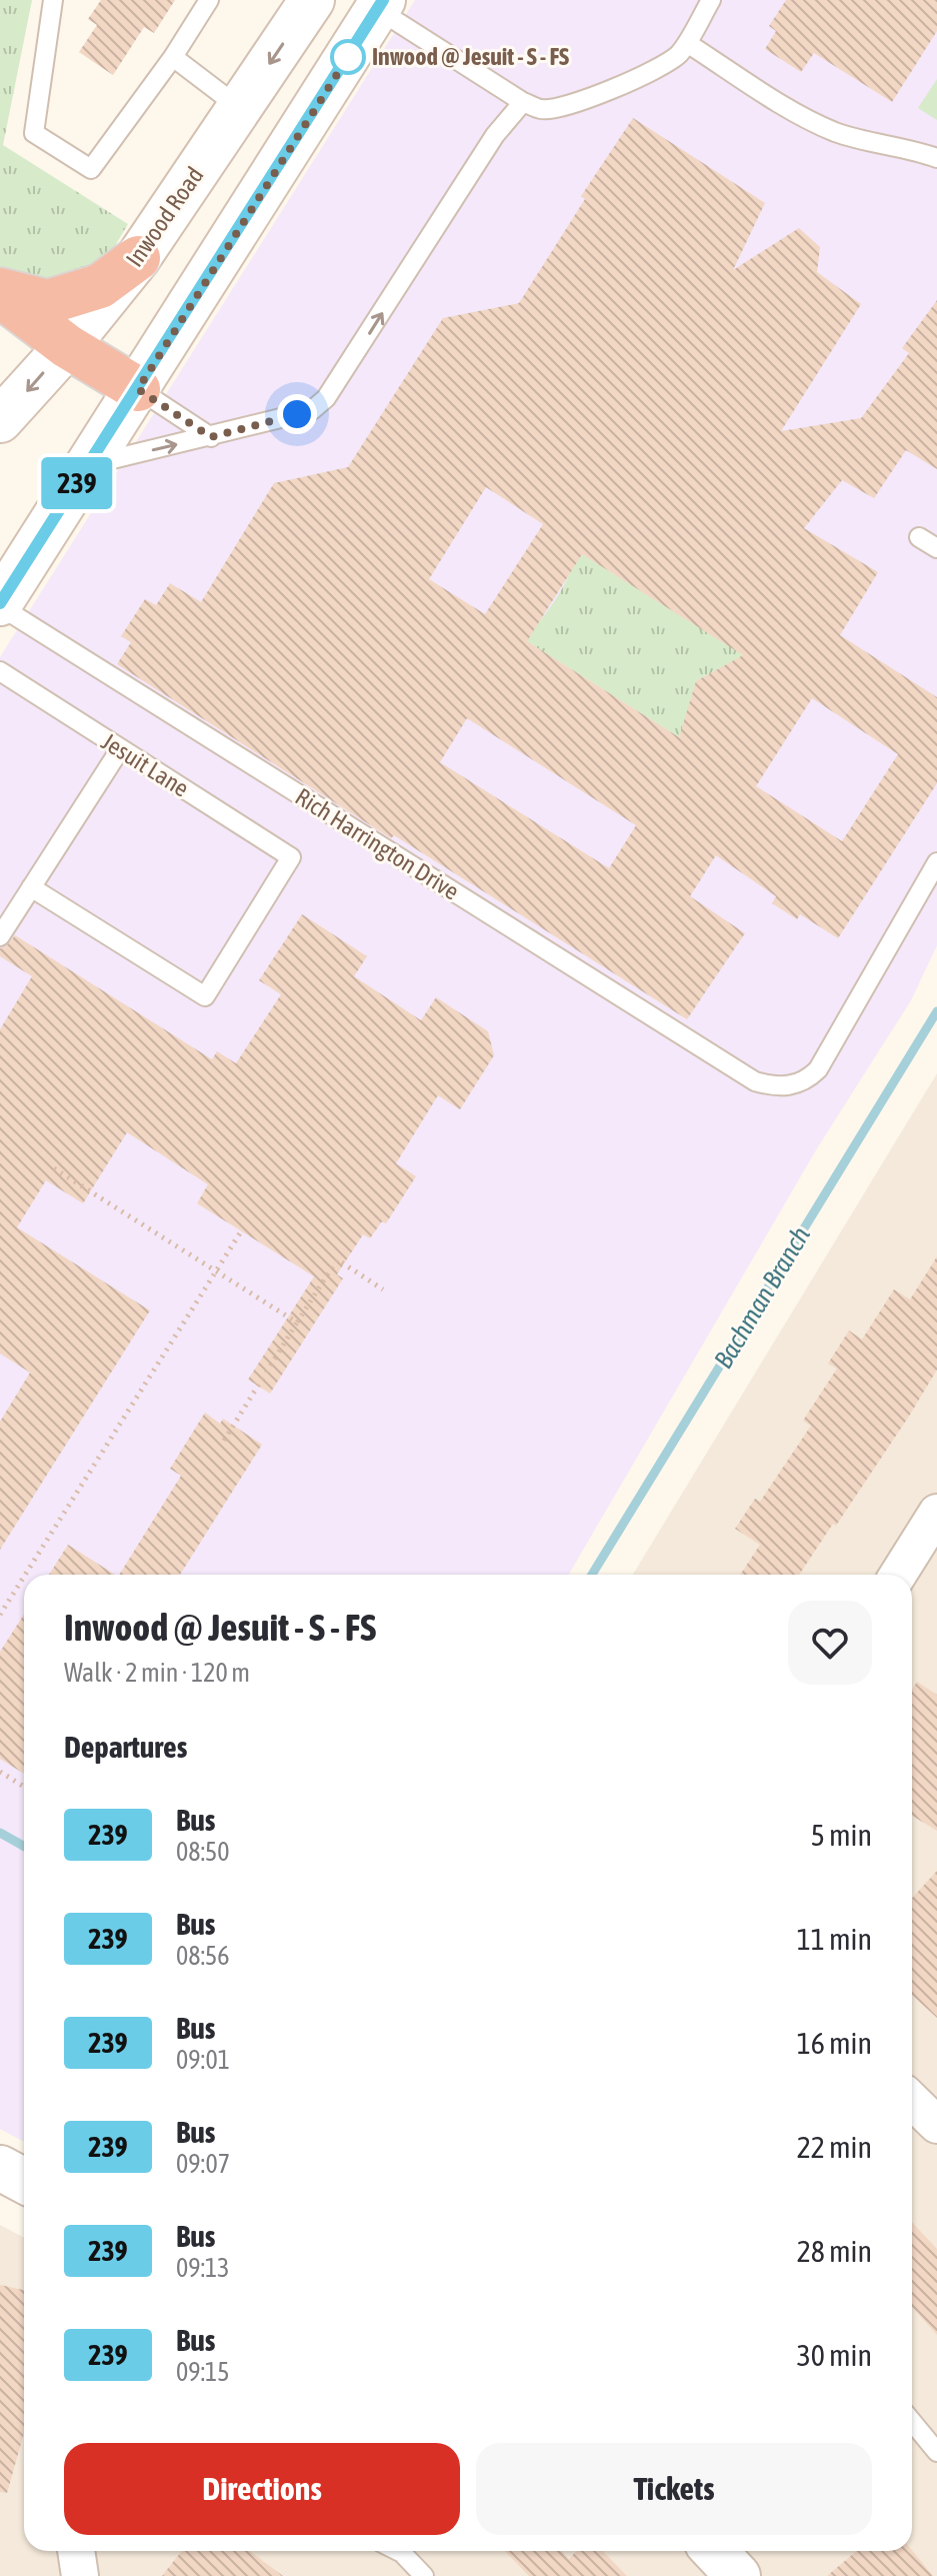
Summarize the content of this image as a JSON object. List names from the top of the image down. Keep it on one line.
{"streets":{"main road":["Inwood Road"],"lane":["Jesuit Lane","Rich Harrington Drive"]},"water":["Bachman Branch"],"places":["Inwood @ Jesuit - S - FS"],"lines":["bus line 239"],"page":{"on_map":"239","heading":[["Inwood @ Jesuit - S - FS","Walk · 2 min · 120 m"],"Departures"],"list":[{"mark":"239","name":"Bus","note":"08:50","value":"5 min"},{"mark":"239","name":"Bus","note":"08:56","value":"11 min"},{"mark":"239","name":"Bus","note":"09:01","value":"16 min"},{"mark":"239","name":"Bus","note":"09:07","value":"22 min"},{"mark":"239","name":"Bus","note":"09:13","value":"28 min"},{"mark":"239","name":"Bus","note":"09:15","value":"30 min"}],"buttons":["Directions","Tickets"]}}
